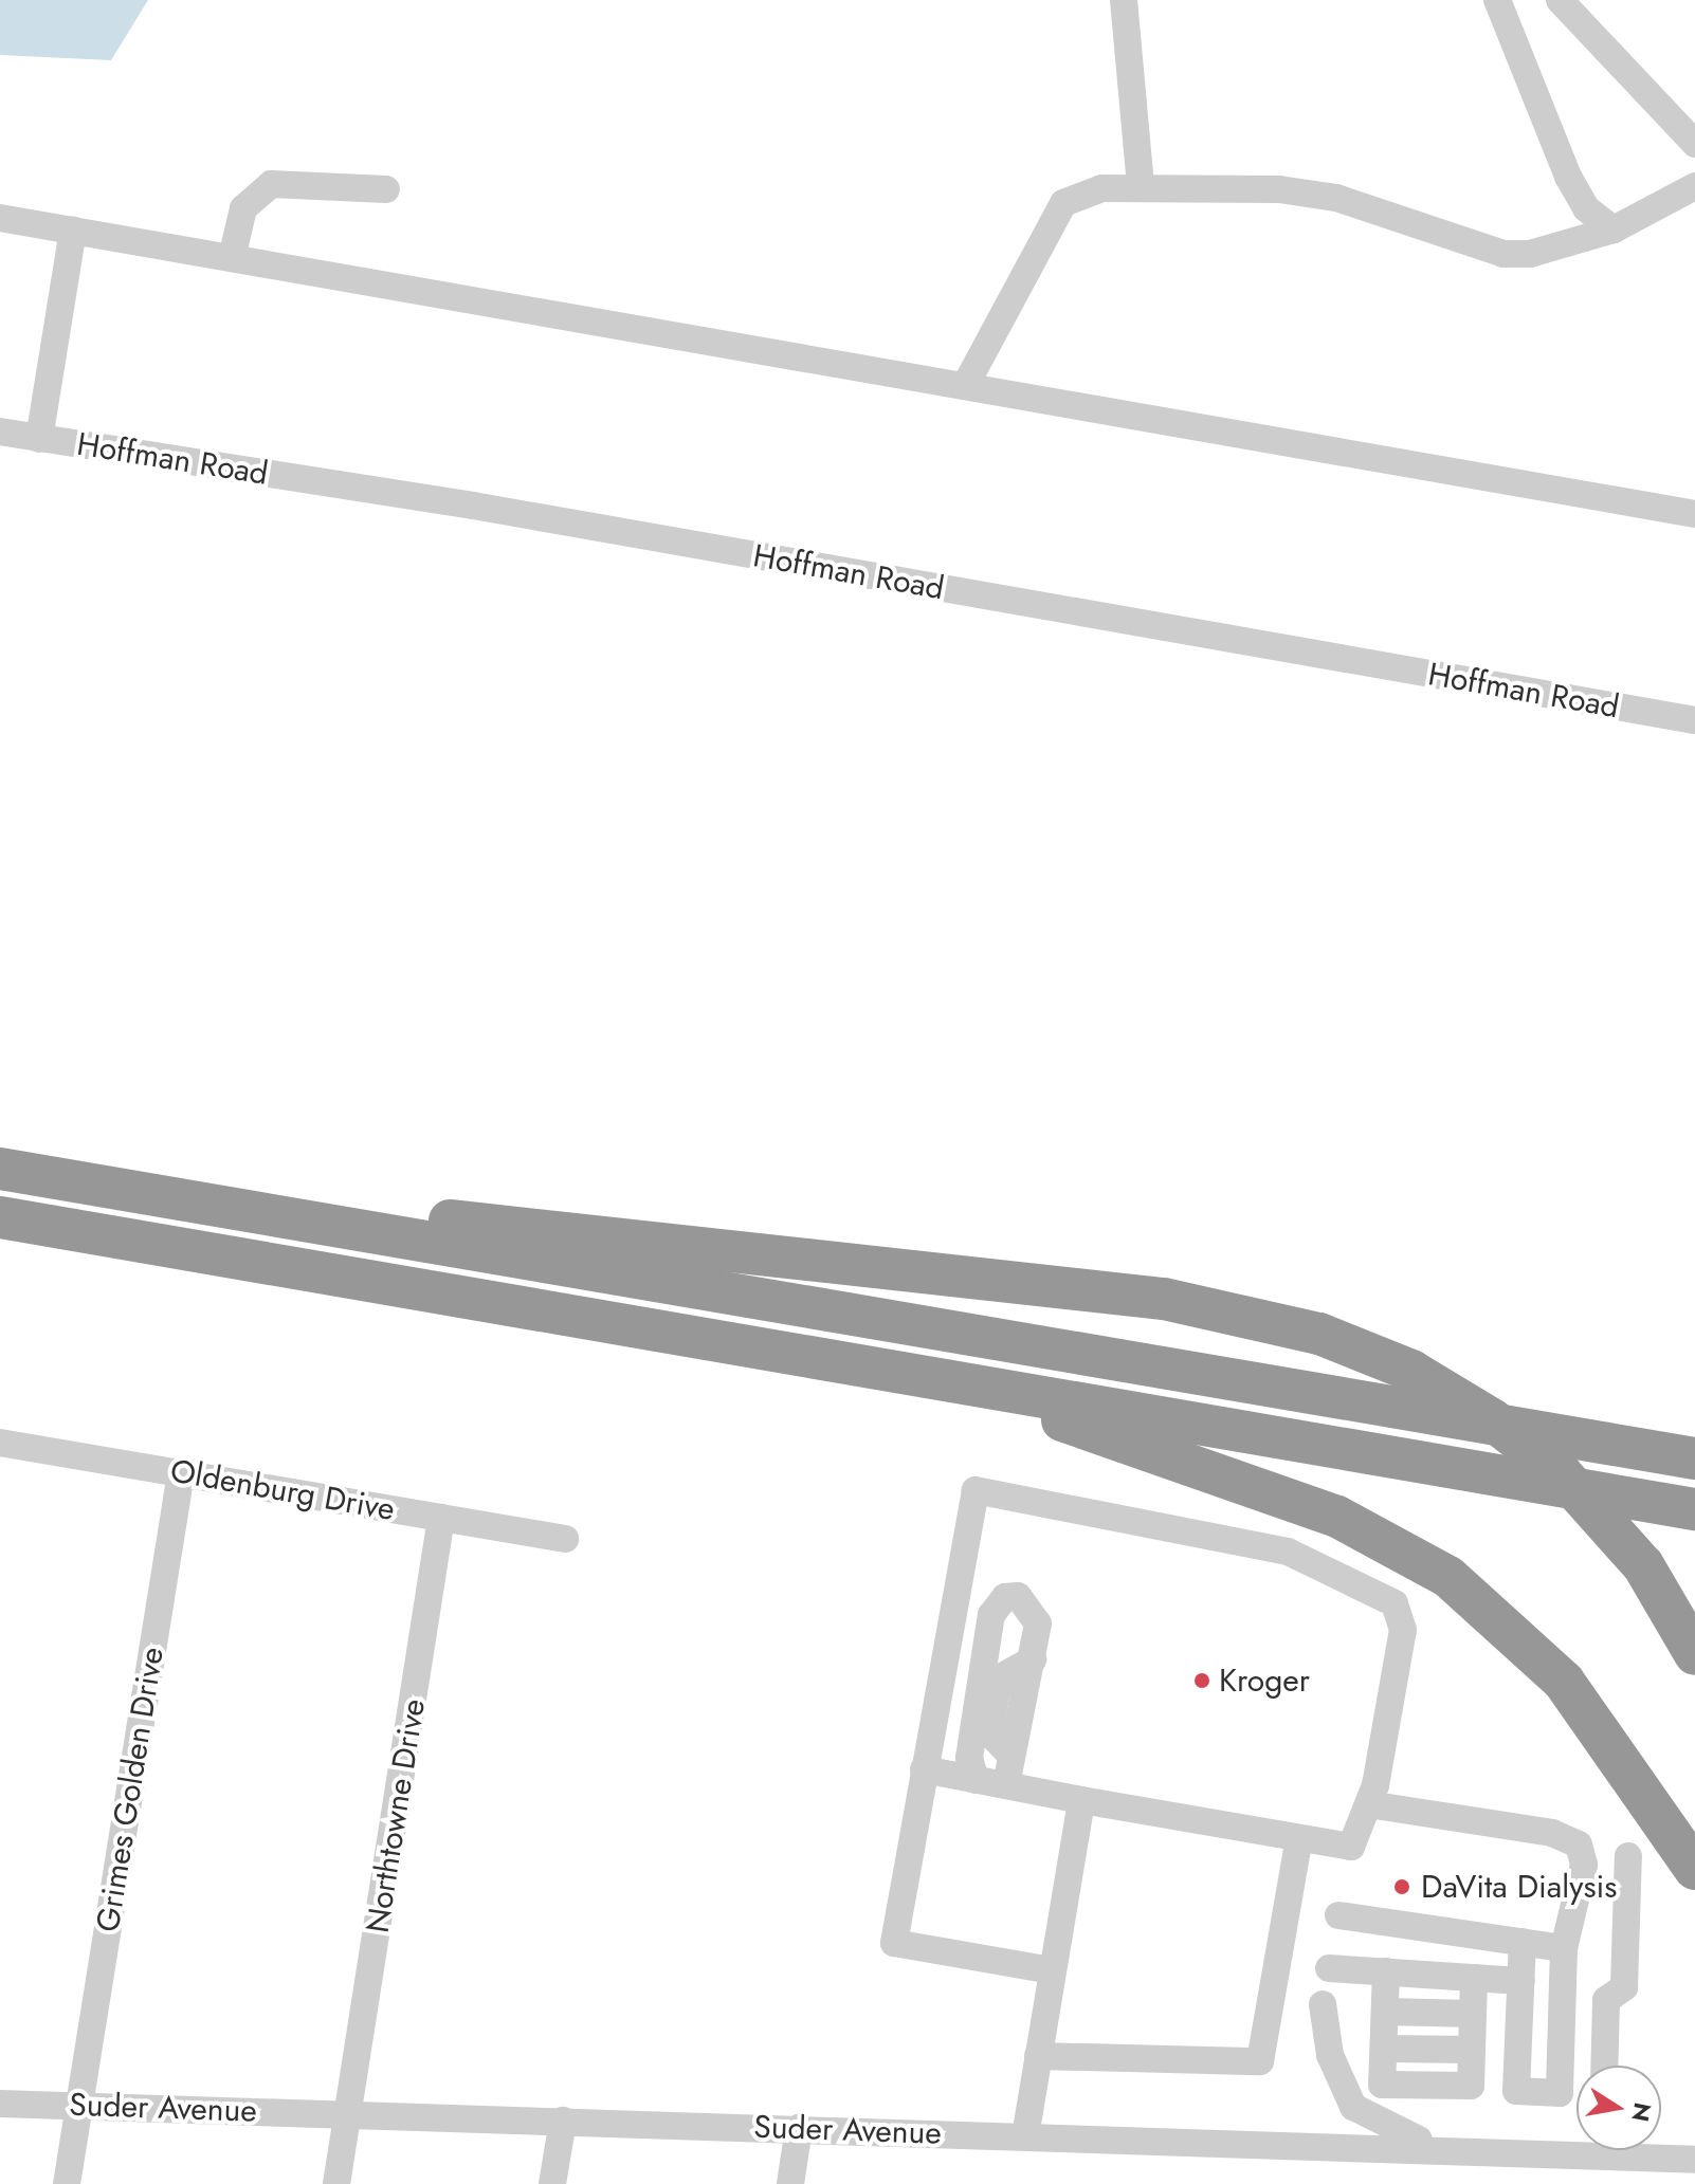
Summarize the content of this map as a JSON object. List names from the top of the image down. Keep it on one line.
{"streets":{"street":["Hoffman Road","Oldenburg Drive","Grimes Golden Drive","Northtowne Drive","Suder Avenue"]},"crossings":[["Oldenburg Drive","Grimes Golden Drive"],["Oldenburg Drive","Northtowne Drive"],["Grimes Golden Drive","Suder Avenue"],["Northtowne Drive","Suder Avenue"]],"places":["Kroger","DaVita Dialysis"],"north":"right"}
